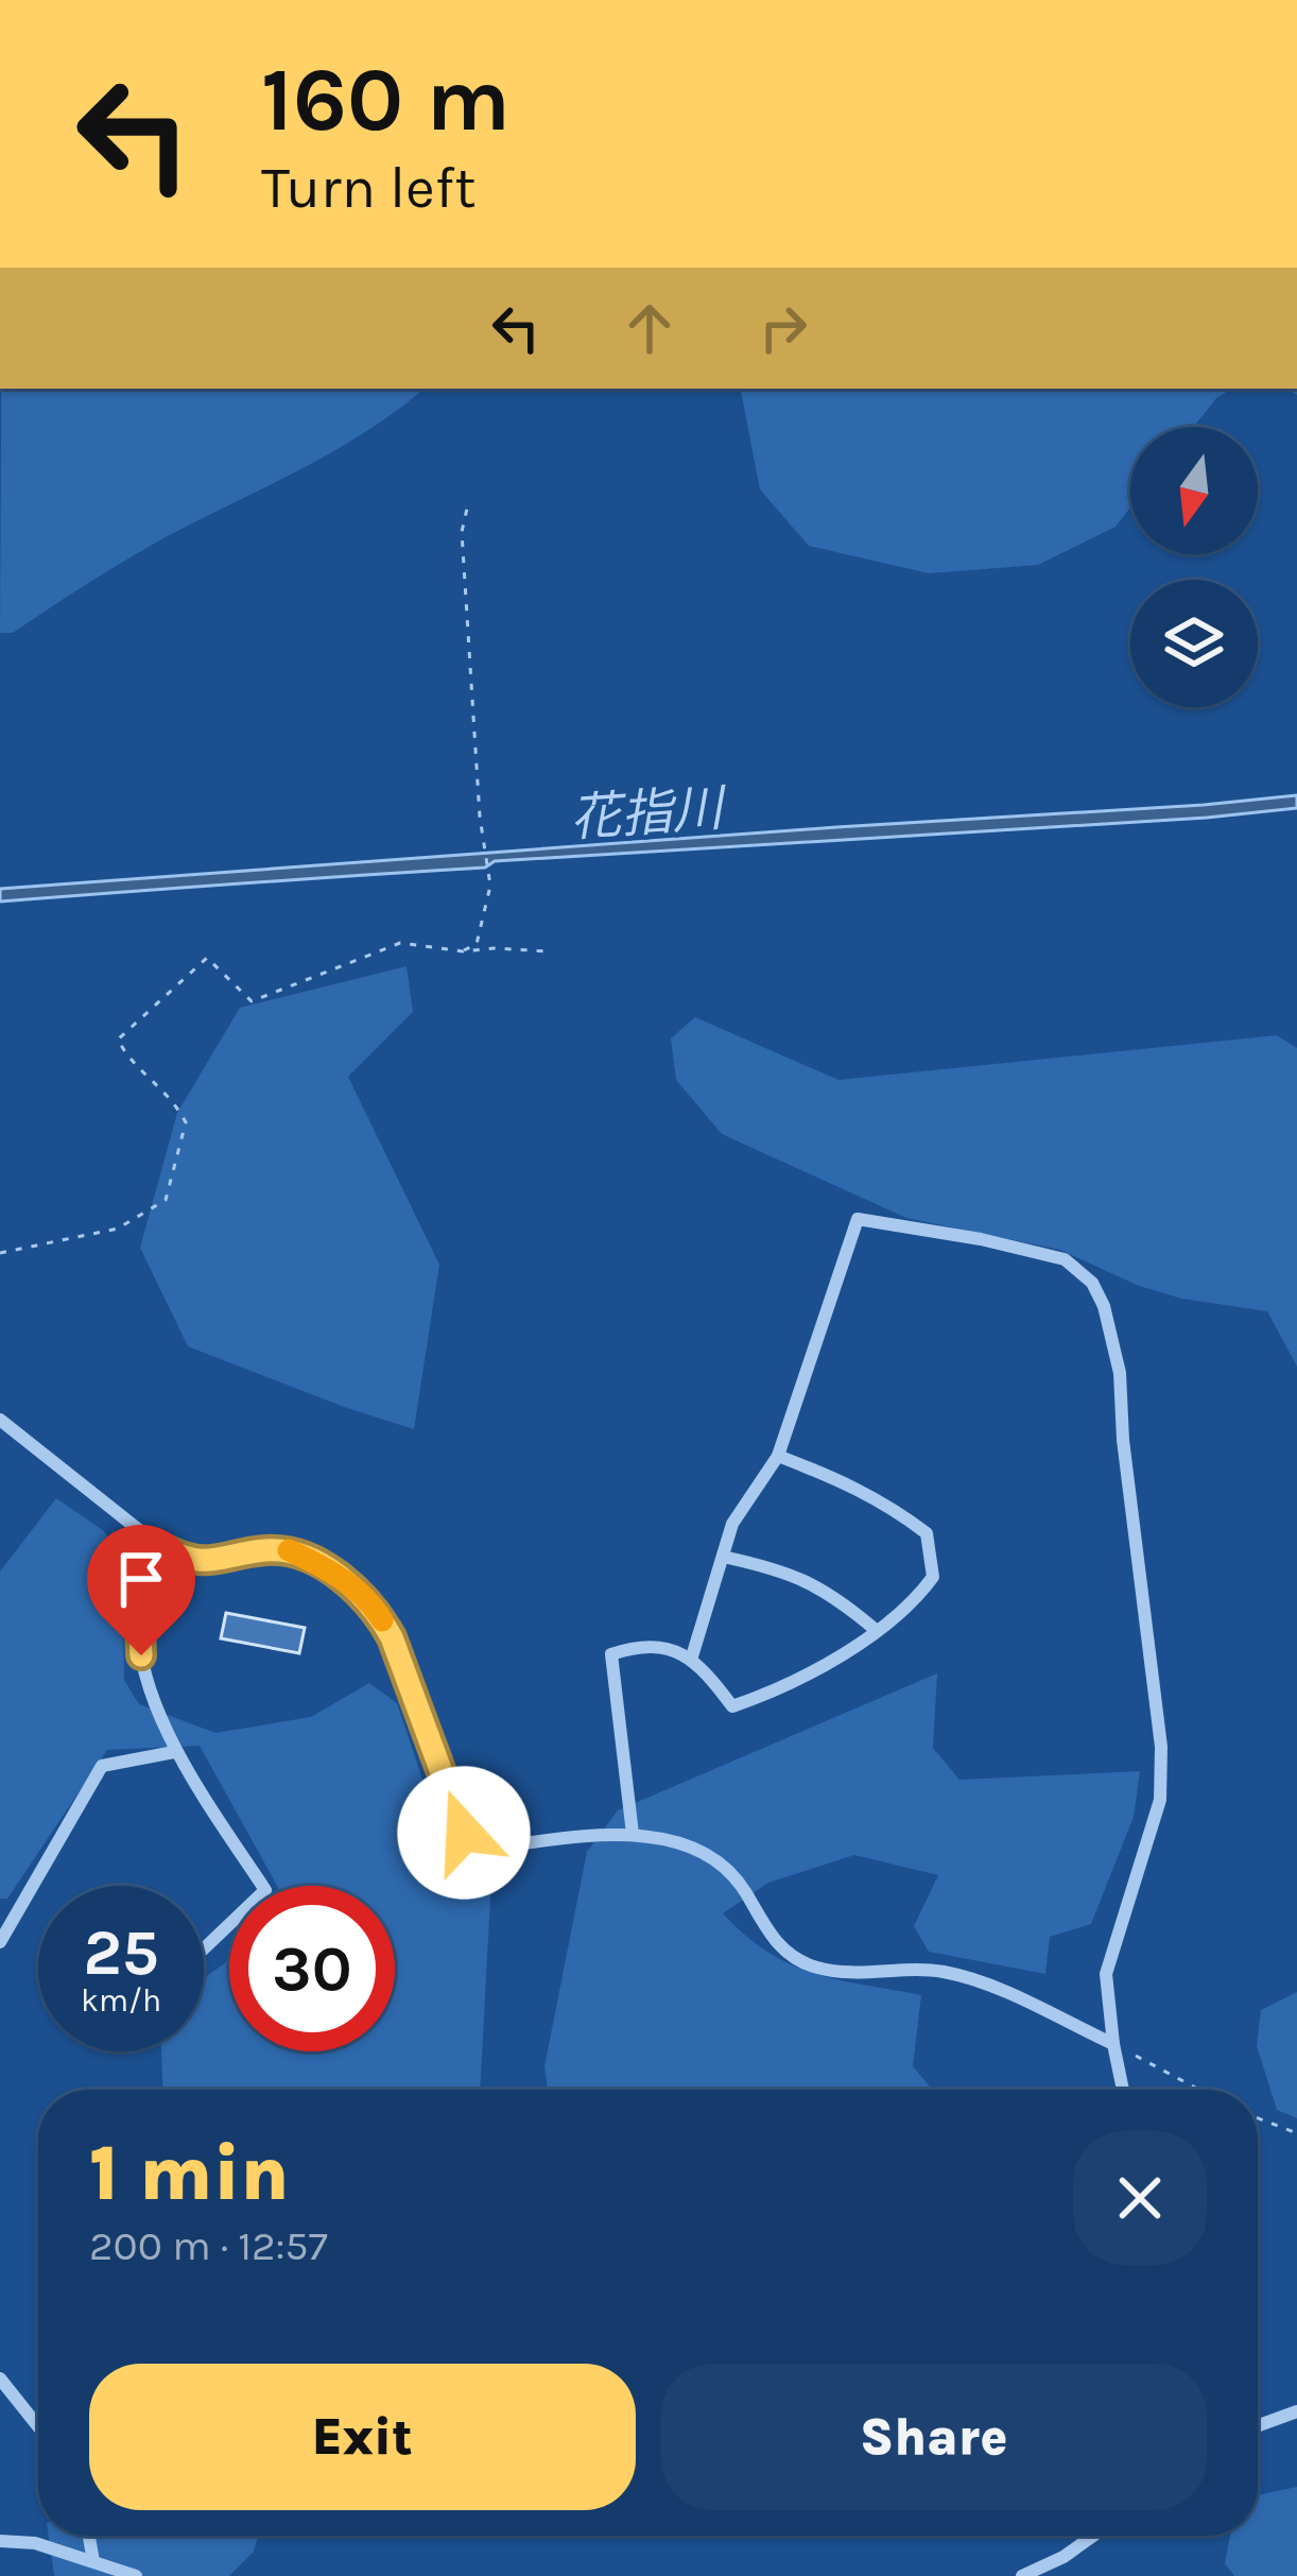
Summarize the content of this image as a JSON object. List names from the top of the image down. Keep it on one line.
{"water":["花指川"],"north":"bottom","page":{"turn":["160 m","Turn left"],"speed":"25 km/h","limit":"30","heading":["1 min","200 m · 12:57"],"buttons":["Exit","Share"]}}
